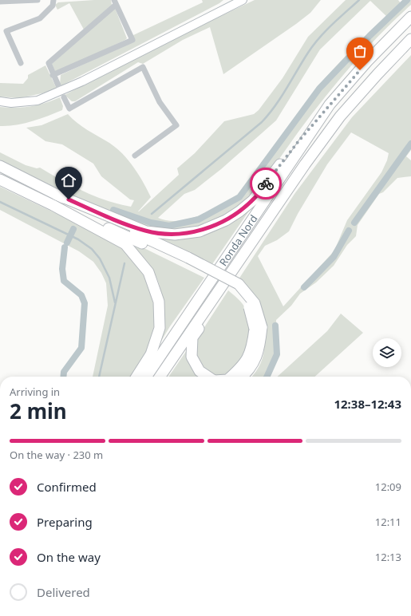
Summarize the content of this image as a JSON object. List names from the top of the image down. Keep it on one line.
{"streets":{"highway":["Ronda Nord"]},"page":{"heading":["2 min","Arriving in","12:38–12:43"],"bar":"On the way · 230 m","list":[["Confirmed","12:09"],["Preparing","12:11"],["On the way","12:13"],"Delivered"]}}
